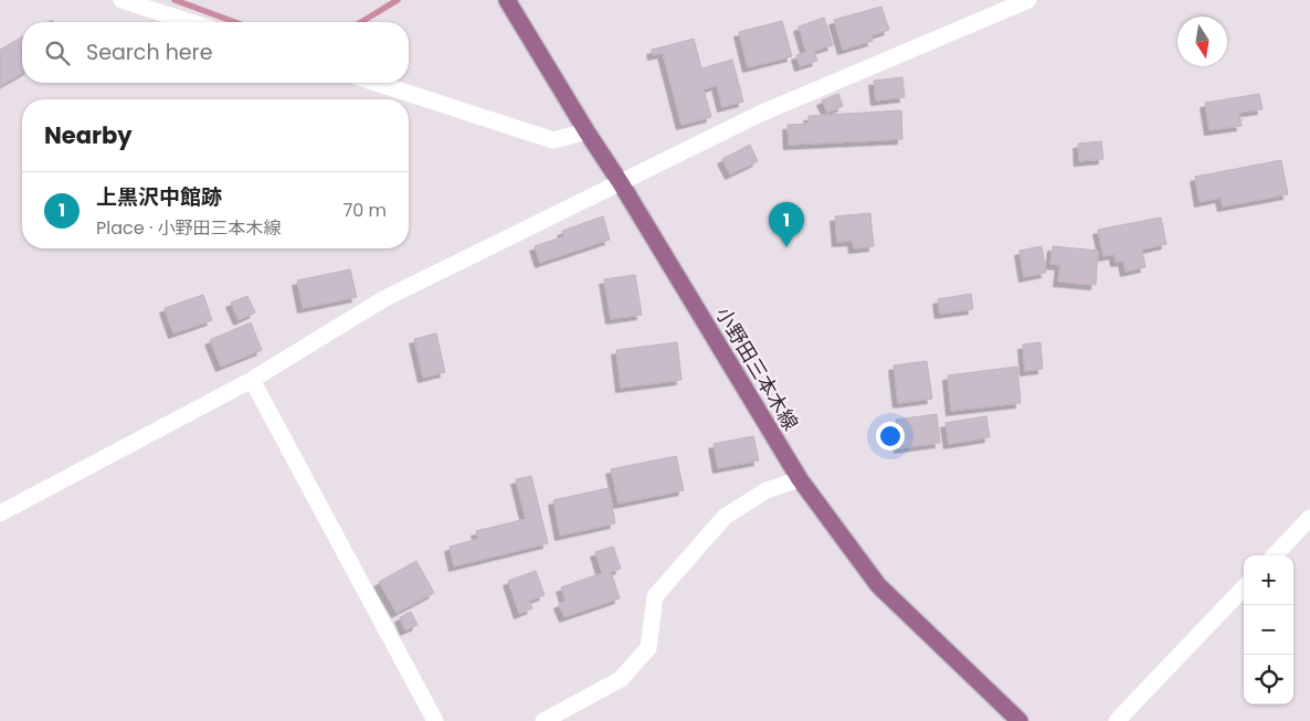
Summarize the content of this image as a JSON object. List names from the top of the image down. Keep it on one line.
{"streets":{"main road":["小野田三本木線"]},"north":"bottom","page":{"search":"Search here","heading":"Nearby","list":[{"mark":"1","name":"上黒沢中館跡","note":"Place · 小野田三本木線","value":"70 m"}],"pins":"1","map_buttons":["+","−"]}}
